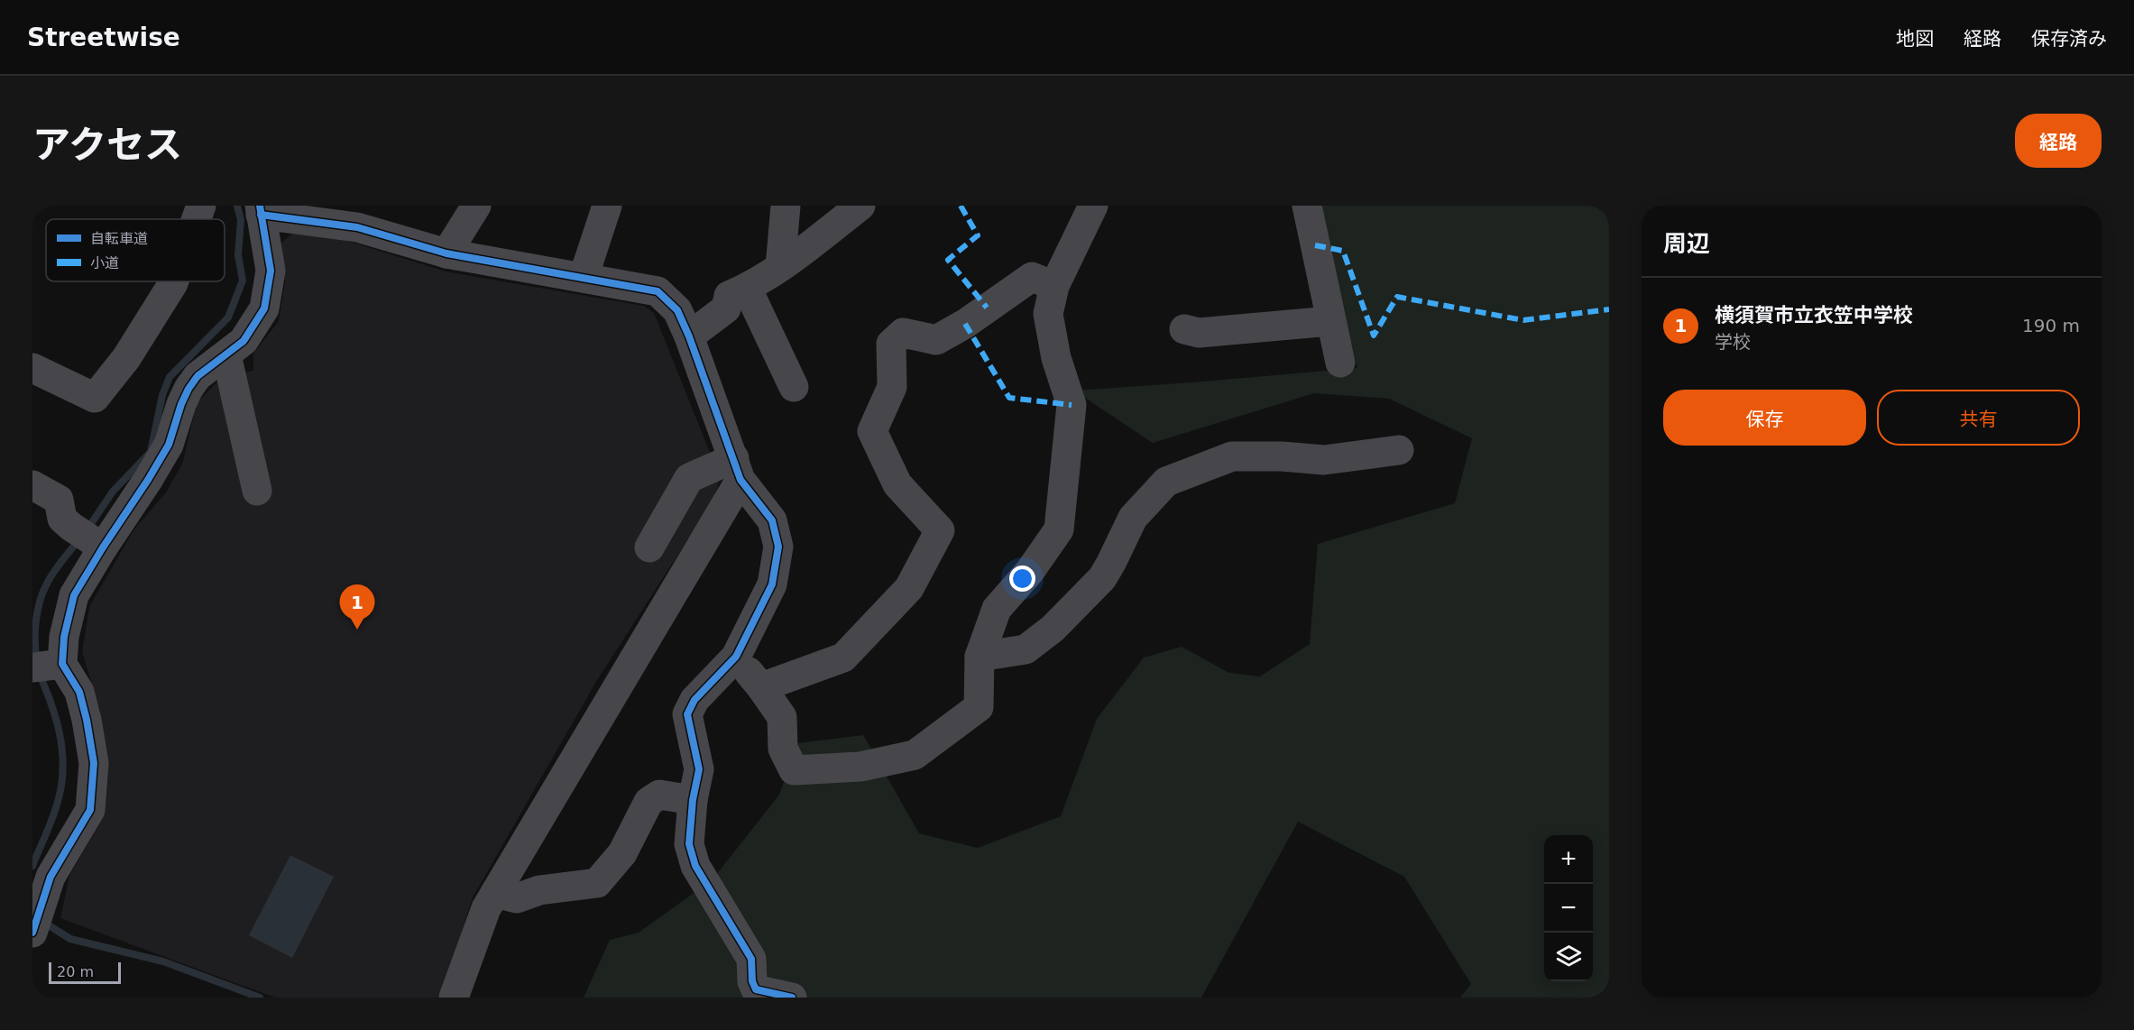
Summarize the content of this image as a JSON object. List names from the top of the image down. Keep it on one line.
{"legend":["自転車道","小道"],"scale_bar":"20 m","page":{"header":"Streetwise","nav":["地図","経路","保存済み"],"title":"アクセス","buttons":["経路",["保存","共有"]],"heading":"周辺","list":[{"mark":"1","name":"横須賀市立衣笠中学校","note":"学校","value":"190 m"}],"pins":"1","map_buttons":["+","−"],"scale":"20 m"}}
